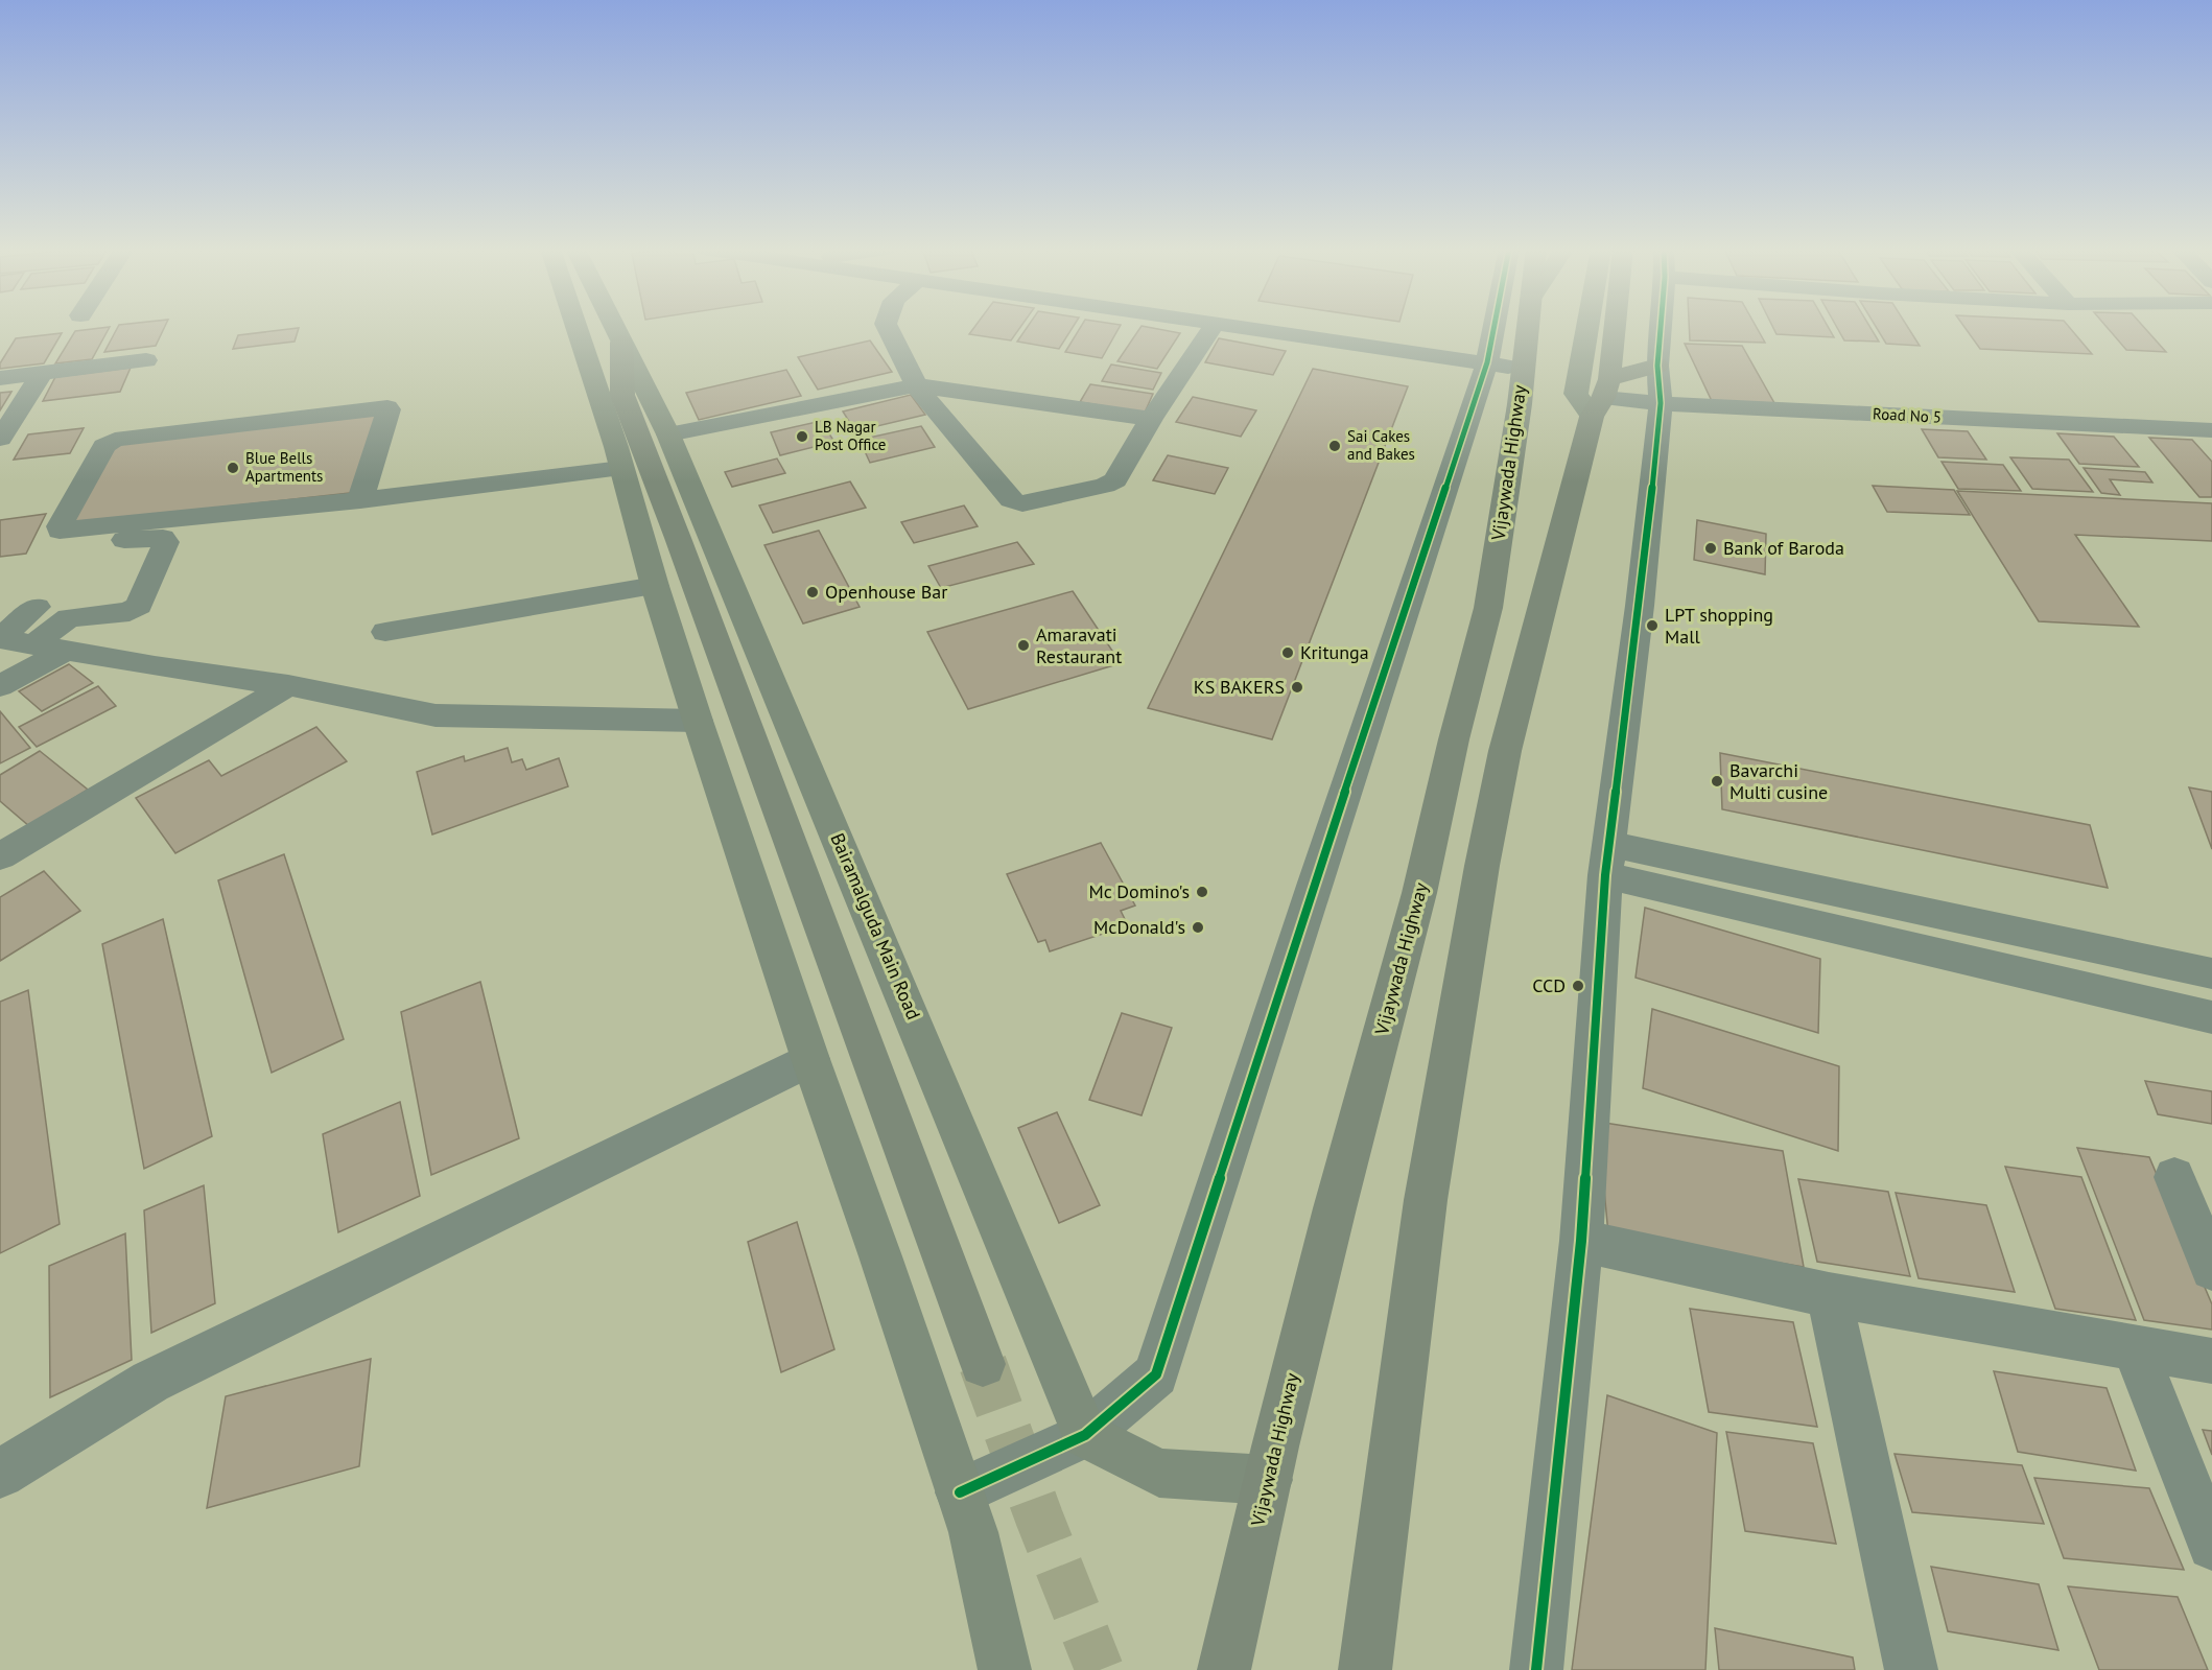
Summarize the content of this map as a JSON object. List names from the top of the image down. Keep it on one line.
{"streets":{"highway":["Vijaywada Highway"],"main road":["Bairamalguda Main Road"],"street":["Road No 5"]},"places":["LB Nagar Post Office","Sai Cakes and Bakes","Blue Bells Apartments","Bank of Baroda","Openhouse Bar","LPT shopping Mall","Amaravati Restaurant","Kritunga","KS BAKERS","Bavarchi Multi cusine","Mc Domino's","McDonald's","CCD"]}
